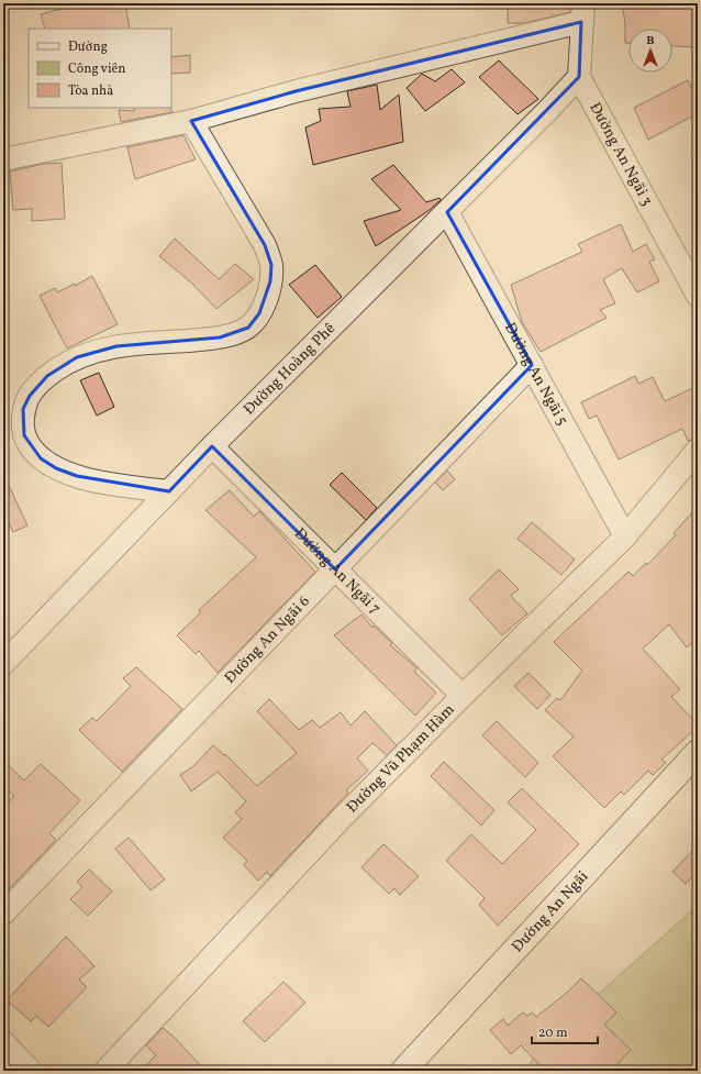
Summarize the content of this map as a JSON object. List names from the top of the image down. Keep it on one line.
{"streets":{"main road":["Đường An Ngãi"],"street":["Đường An Ngãi 3","Đường Hoàng Phê","Đường An Ngãi 5","Đường An Ngãi 7","Đường An Ngãi 6","Đường Vũ Phạm Hàm"]},"crossings":[["Đường An Ngãi 3","Đường Hoàng Phê"],["Đường Hoàng Phê","Đường An Ngãi 5"],["Đường Hoàng Phê","Đường An Ngãi 7"],["Đường An Ngãi 5","Đường An Ngãi 6"],["Đường An Ngãi 5","Đường Vũ Phạm Hàm"],["Đường An Ngãi 7","Đường An Ngãi 6"],["Đường An Ngãi 7","Đường Vũ Phạm Hàm"]],"legend":["Đường","Công viên","Tòa nhà"],"scale_bar":"20 m","north":"top"}
